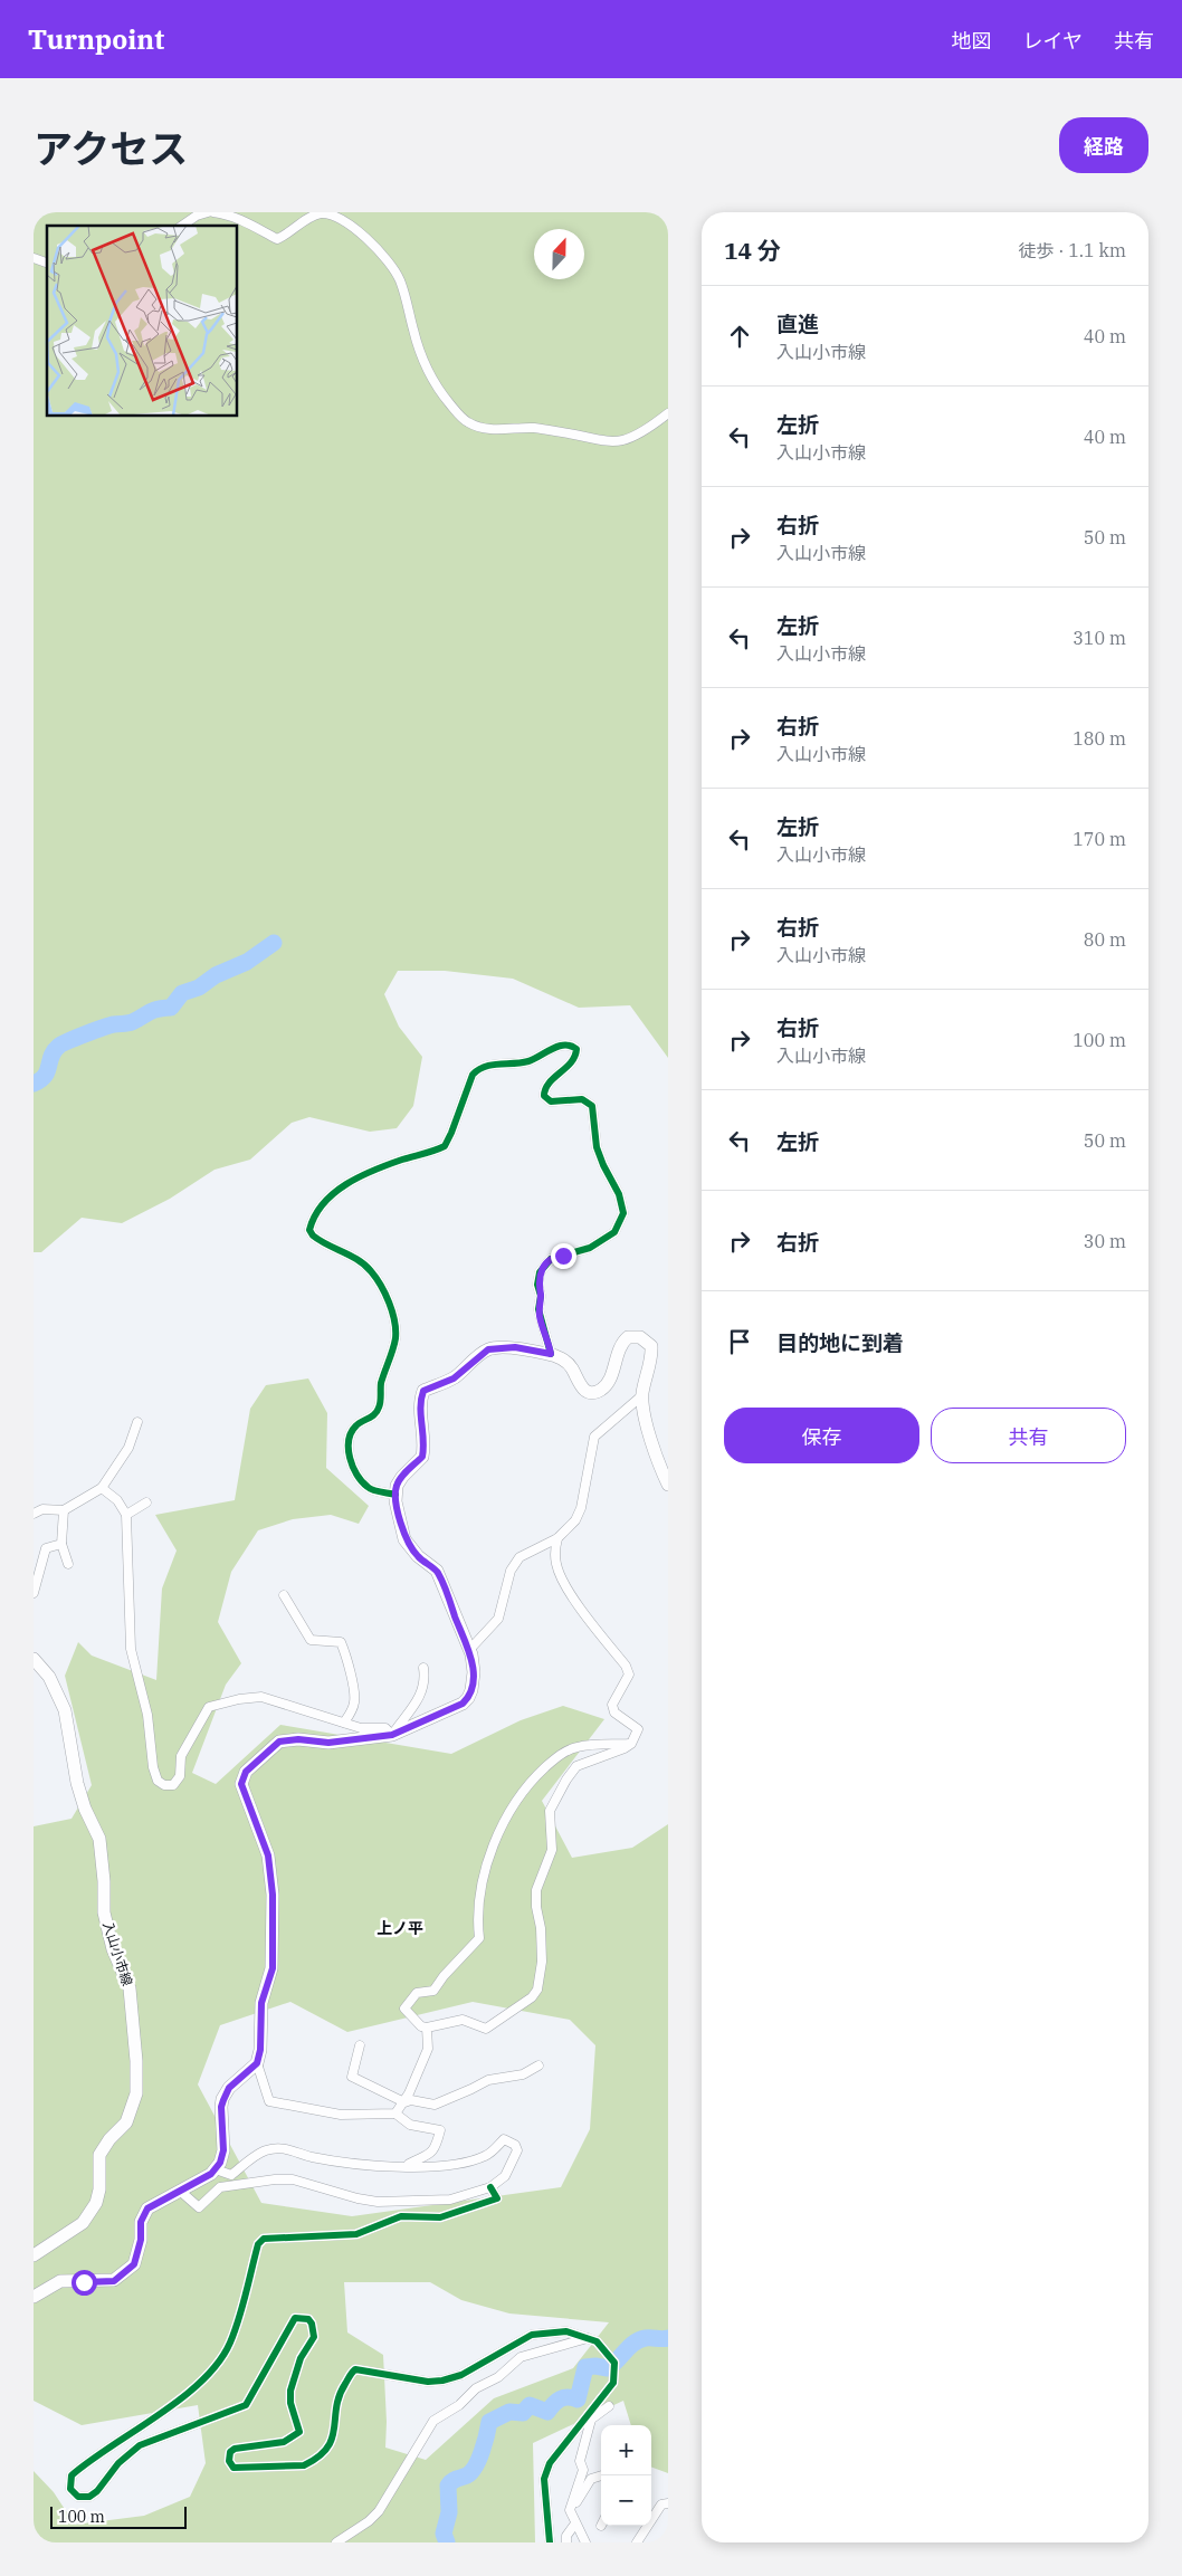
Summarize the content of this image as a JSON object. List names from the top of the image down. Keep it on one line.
{"streets":{"main road":["入山小市線"]},"districts":["上ノ平"],"scale_bar":"100 m","north":"top","page":{"header":"Turnpoint","nav":["地図","レイヤ","共有"],"title":"アクセス","buttons":["経路",["保存","共有"]],"heading":["14 分","徒歩 · 1.1 km"],"list":[["直進","入山小市線","40 m"],["左折","入山小市線","40 m"],["右折","入山小市線","50 m"],["左折","入山小市線","310 m"],["右折","入山小市線","180 m"],["左折","入山小市線","170 m"],["右折","入山小市線","80 m"],["右折","入山小市線","100 m"],["左折","50 m"],["右折","30 m"],"目的地に到着"],"map_buttons":["+","−"],"scale":"100 m"}}
